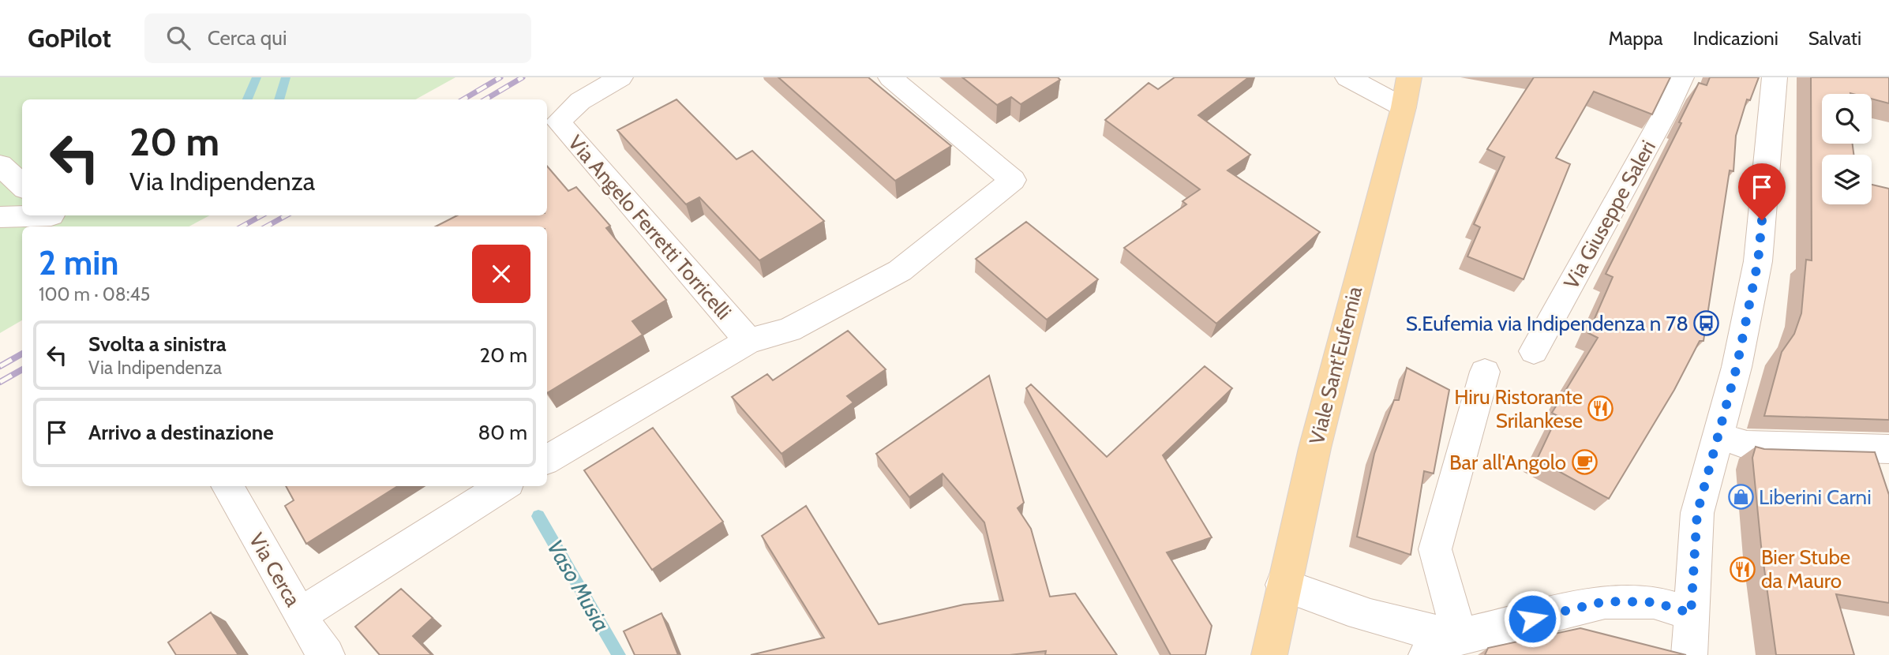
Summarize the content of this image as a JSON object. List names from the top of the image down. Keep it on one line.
{"streets":{"main road":["Viale Sant'Eufemia"],"street":["Via Giuseppe Saleri","Via Angelo Ferretti Torricelli","Via Cerca"]},"water":["Vaso Musia"],"places":{"bus stop":["S.Eufemia via Indipendenza n 78"],"restaurant":["Hiru Ristorante Srilankese","Bier Stube da Mauro"],"cafe":["Bar all'Angolo"],"shop":["Liberini Carni"]},"page":{"header":"GoPilot","search":"Cerca qui","nav":["Mappa","Indicazioni","Salvati"],"turn":["20 m","Via Indipendenza"],"heading":["2 min","100 m · 08:45"],"list":[{"name":"Svolta a sinistra","note":"Via Indipendenza","value":"20 m"},{"name":"Arrivo a destinazione","value":"80 m"}]}}
